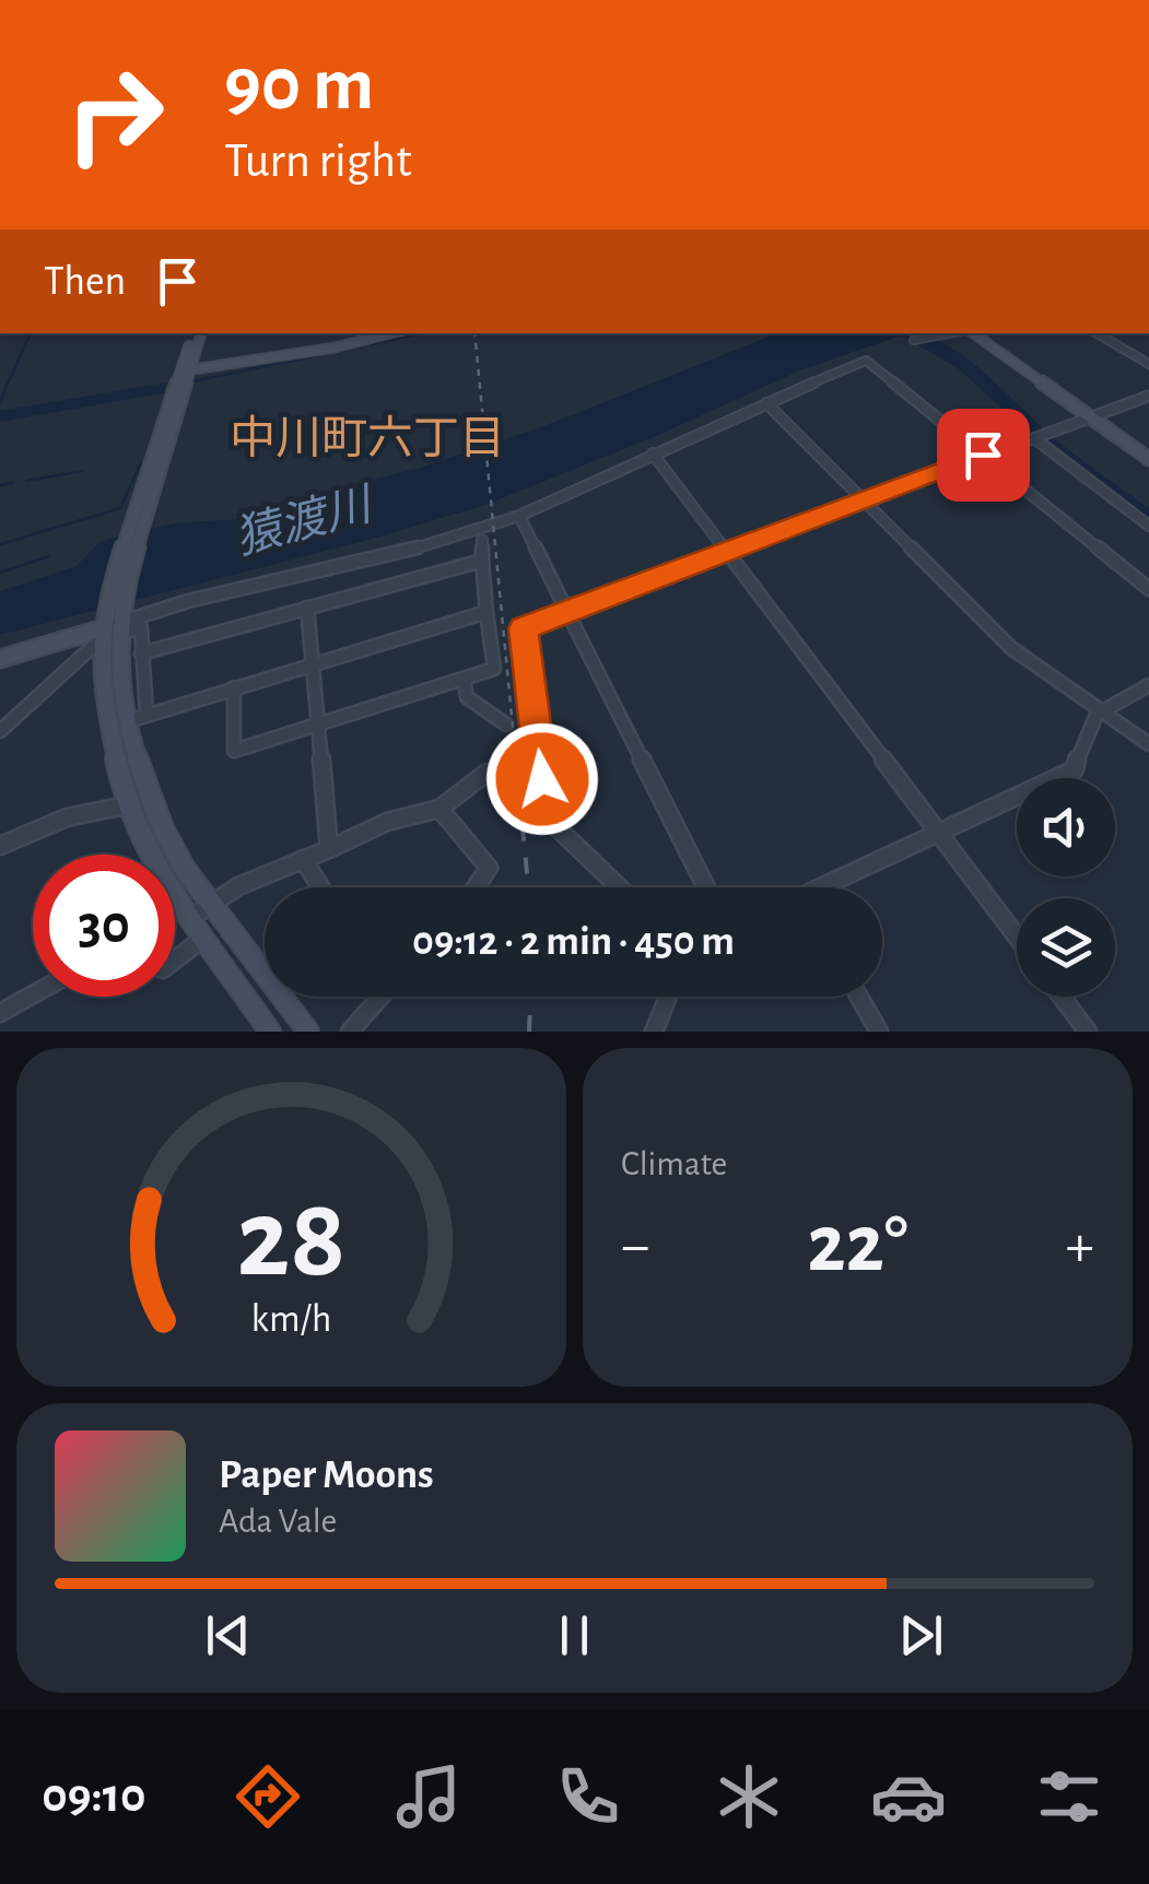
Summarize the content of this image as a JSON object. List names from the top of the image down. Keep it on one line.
{"districts":["中川町六丁目"],"water":["猿渡川"],"page":{"turn":["90 m","Turn right"],"then":"Then","limit":"30","trip":"09:12 · 2 min · 450 m","tile":"Climate","heat":["−","22°","+"],"song":["Paper Moons","Ada Vale"],"tabs":"09:10","gauge":["28","km/h"]}}
